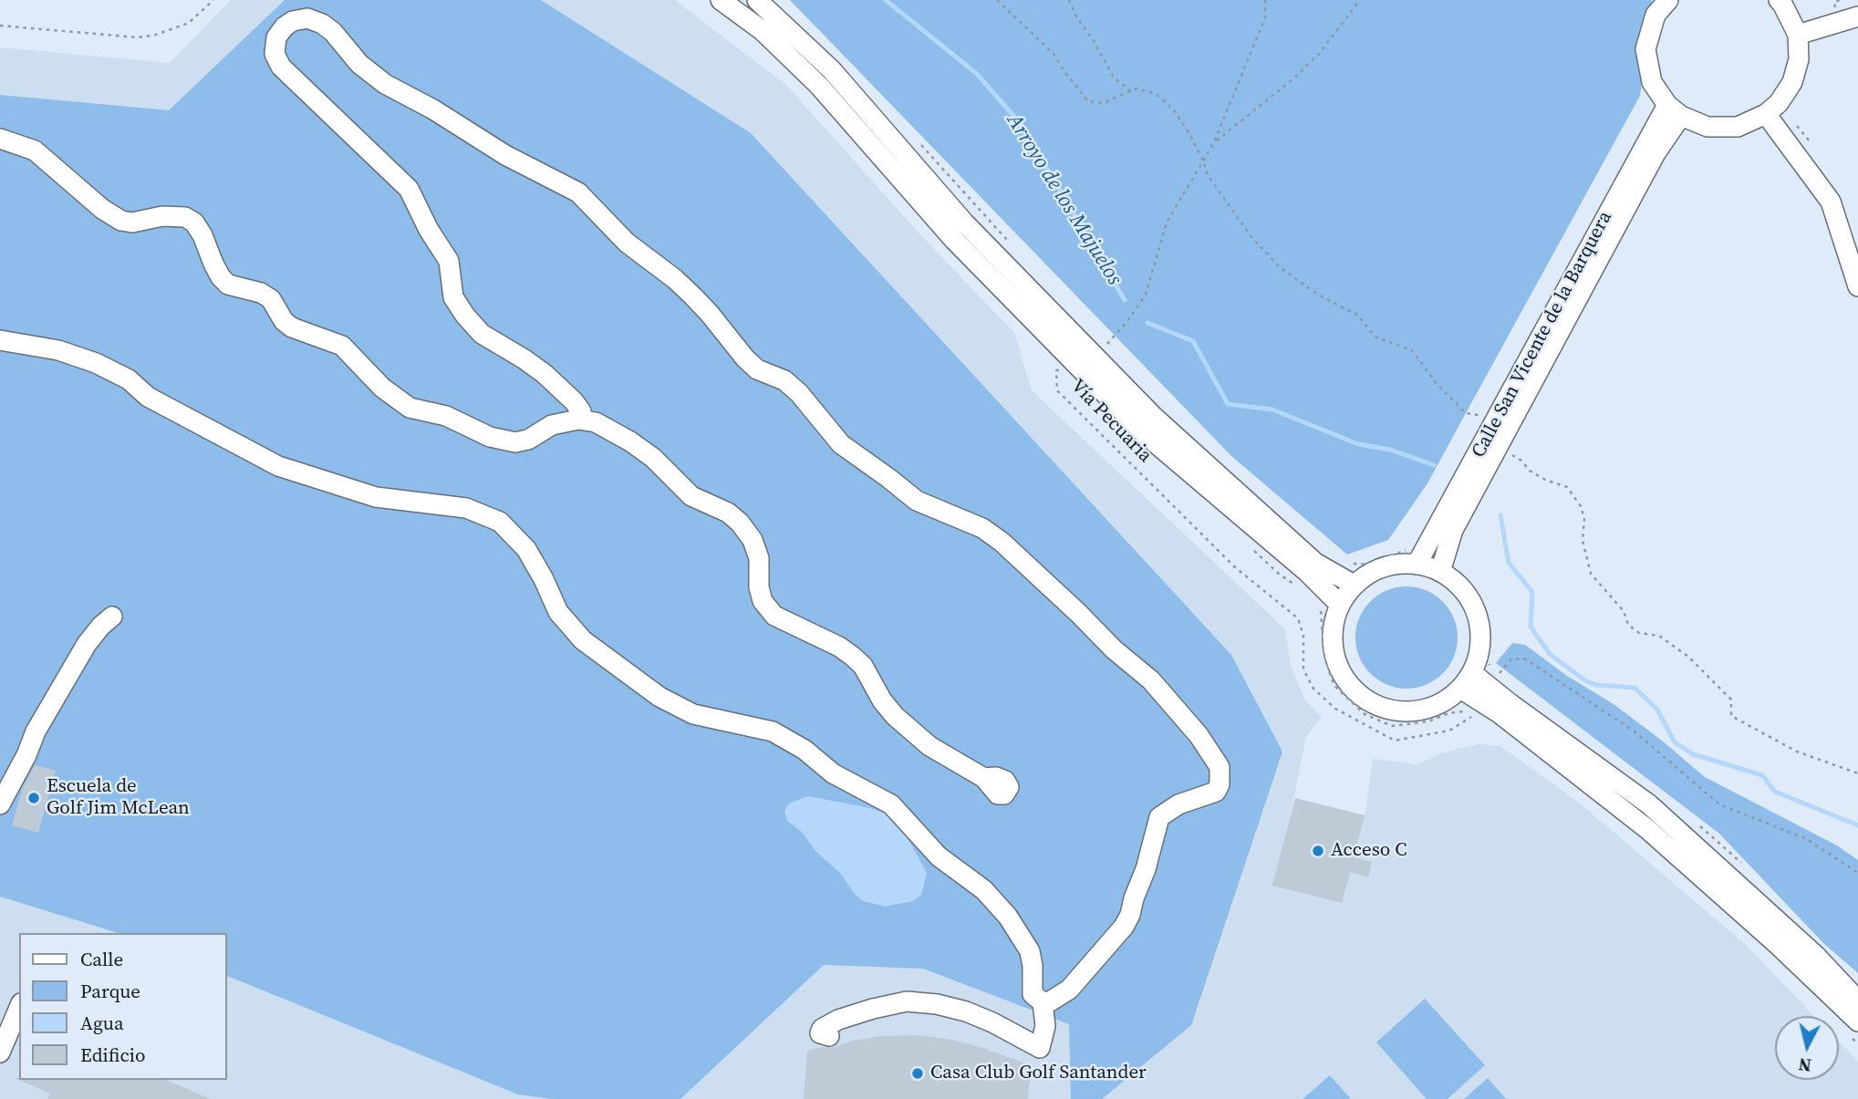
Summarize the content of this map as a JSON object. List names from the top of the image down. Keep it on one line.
{"streets":{"street":["Calle San Vicente de la Barquera"],"path":["Vía Pecuaria"]},"water":["Arroyo de los Majuelos"],"places":["Escuela de Golf Jim McLean","Acceso C","Casa Club Golf Santander"],"legend":["Calle","Parque","Agua","Edificio"],"north":"bottom"}
